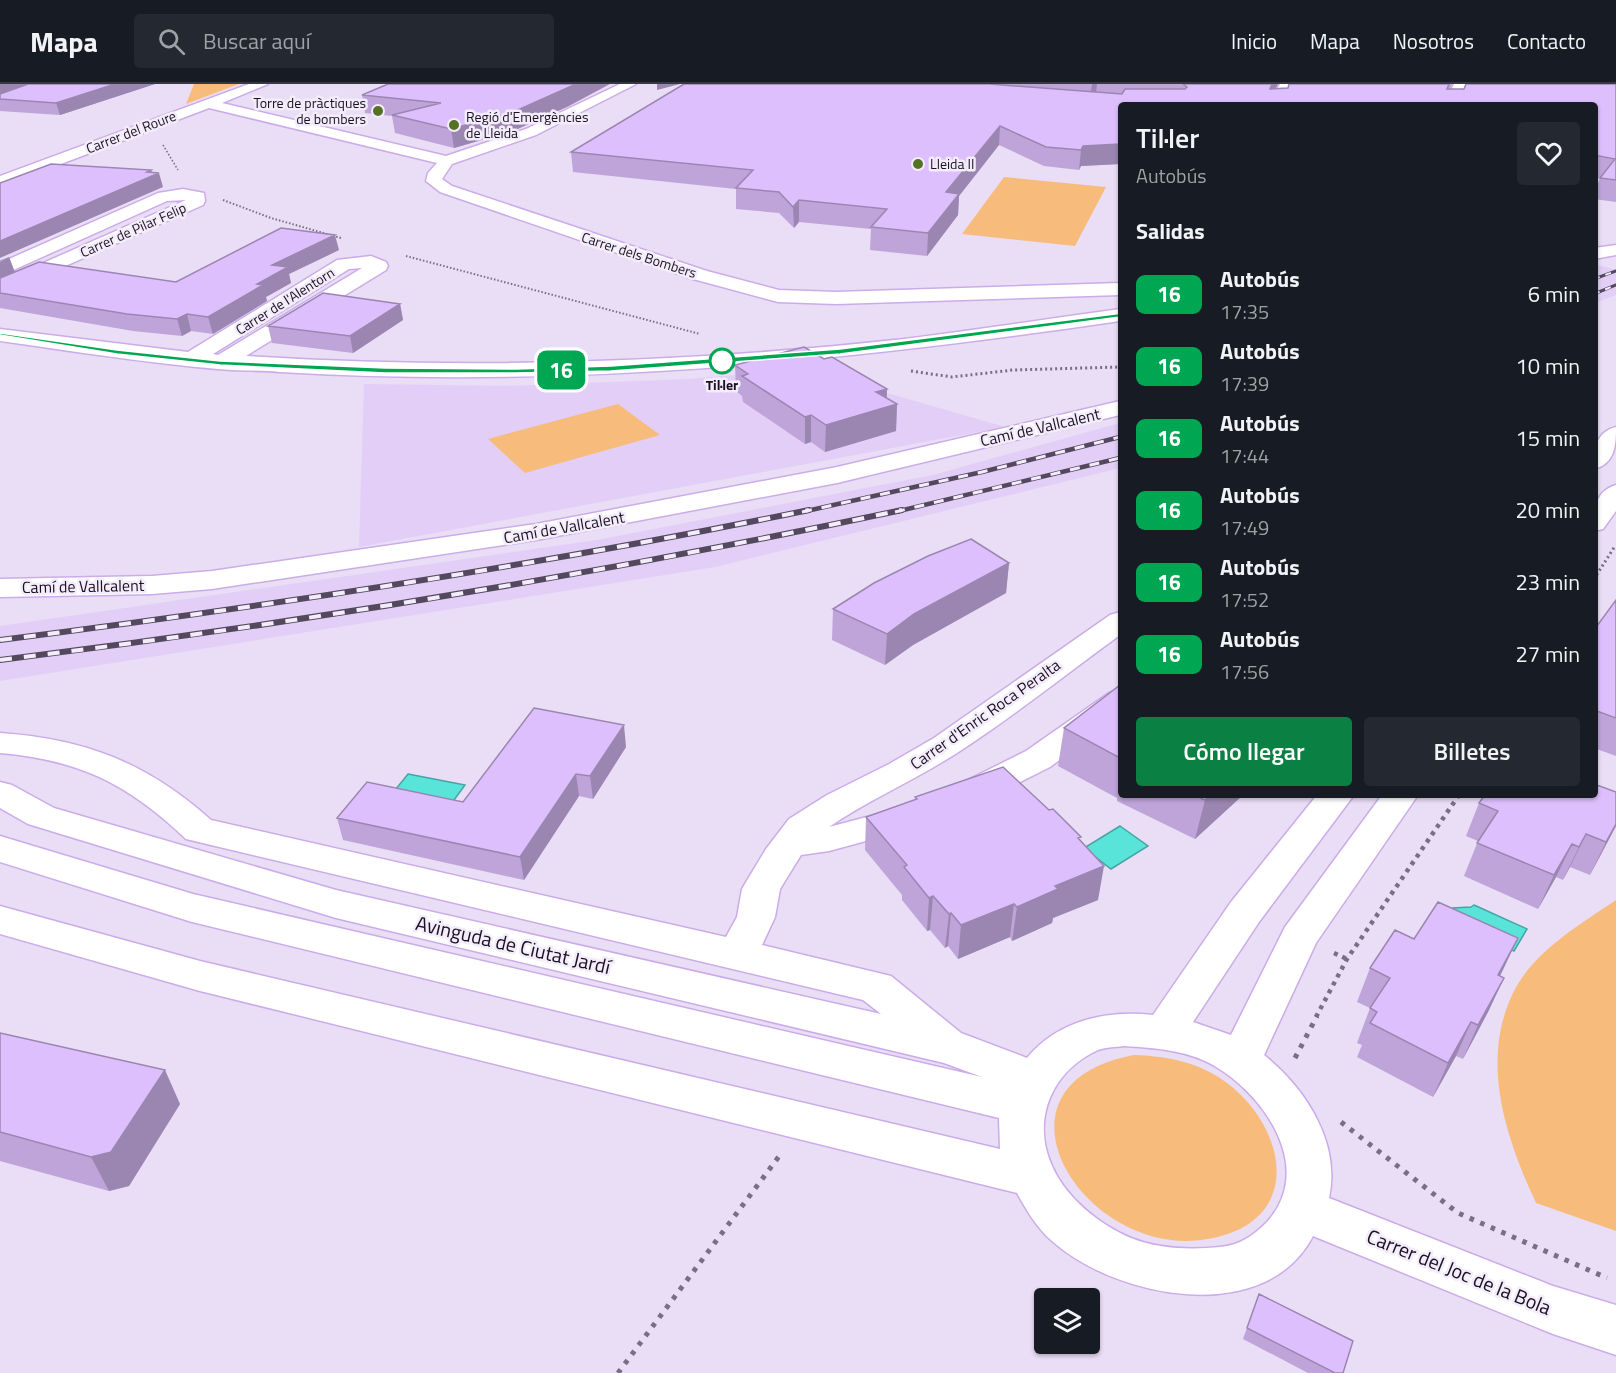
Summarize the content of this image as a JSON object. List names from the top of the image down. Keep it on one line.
{"streets":{"street":["Carrer del Roure","Carrer de Pilar Felip","Carrer dels Bombers","Carrer de l'Alentorn","Camí de Vallcalent","Carrer d'Enric Roca Peralta","Avinguda de Ciutat Jardí","Carrer del Joc de la Bola"]},"places":["Torre de pràctiques de bombers","Regió d'Emergències de Lleida","Lleida II","Til·ler"],"lines":["bus line 16"],"page":{"header":"Mapa","search":"Buscar aquí","nav":["Inicio","Mapa","Nosotros","Contacto"],"on_map":"16","heading":[["Til·ler","Autobús"],"Salidas"],"list":[{"mark":"16","name":"Autobús","note":"17:35","value":"6 min"},{"mark":"16","name":"Autobús","note":"17:39","value":"10 min"},{"mark":"16","name":"Autobús","note":"17:44","value":"15 min"},{"mark":"16","name":"Autobús","note":"17:49","value":"20 min"},{"mark":"16","name":"Autobús","note":"17:52","value":"23 min"},{"mark":"16","name":"Autobús","note":"17:56","value":"27 min"}],"buttons":["Cómo llegar","Billetes"]}}
